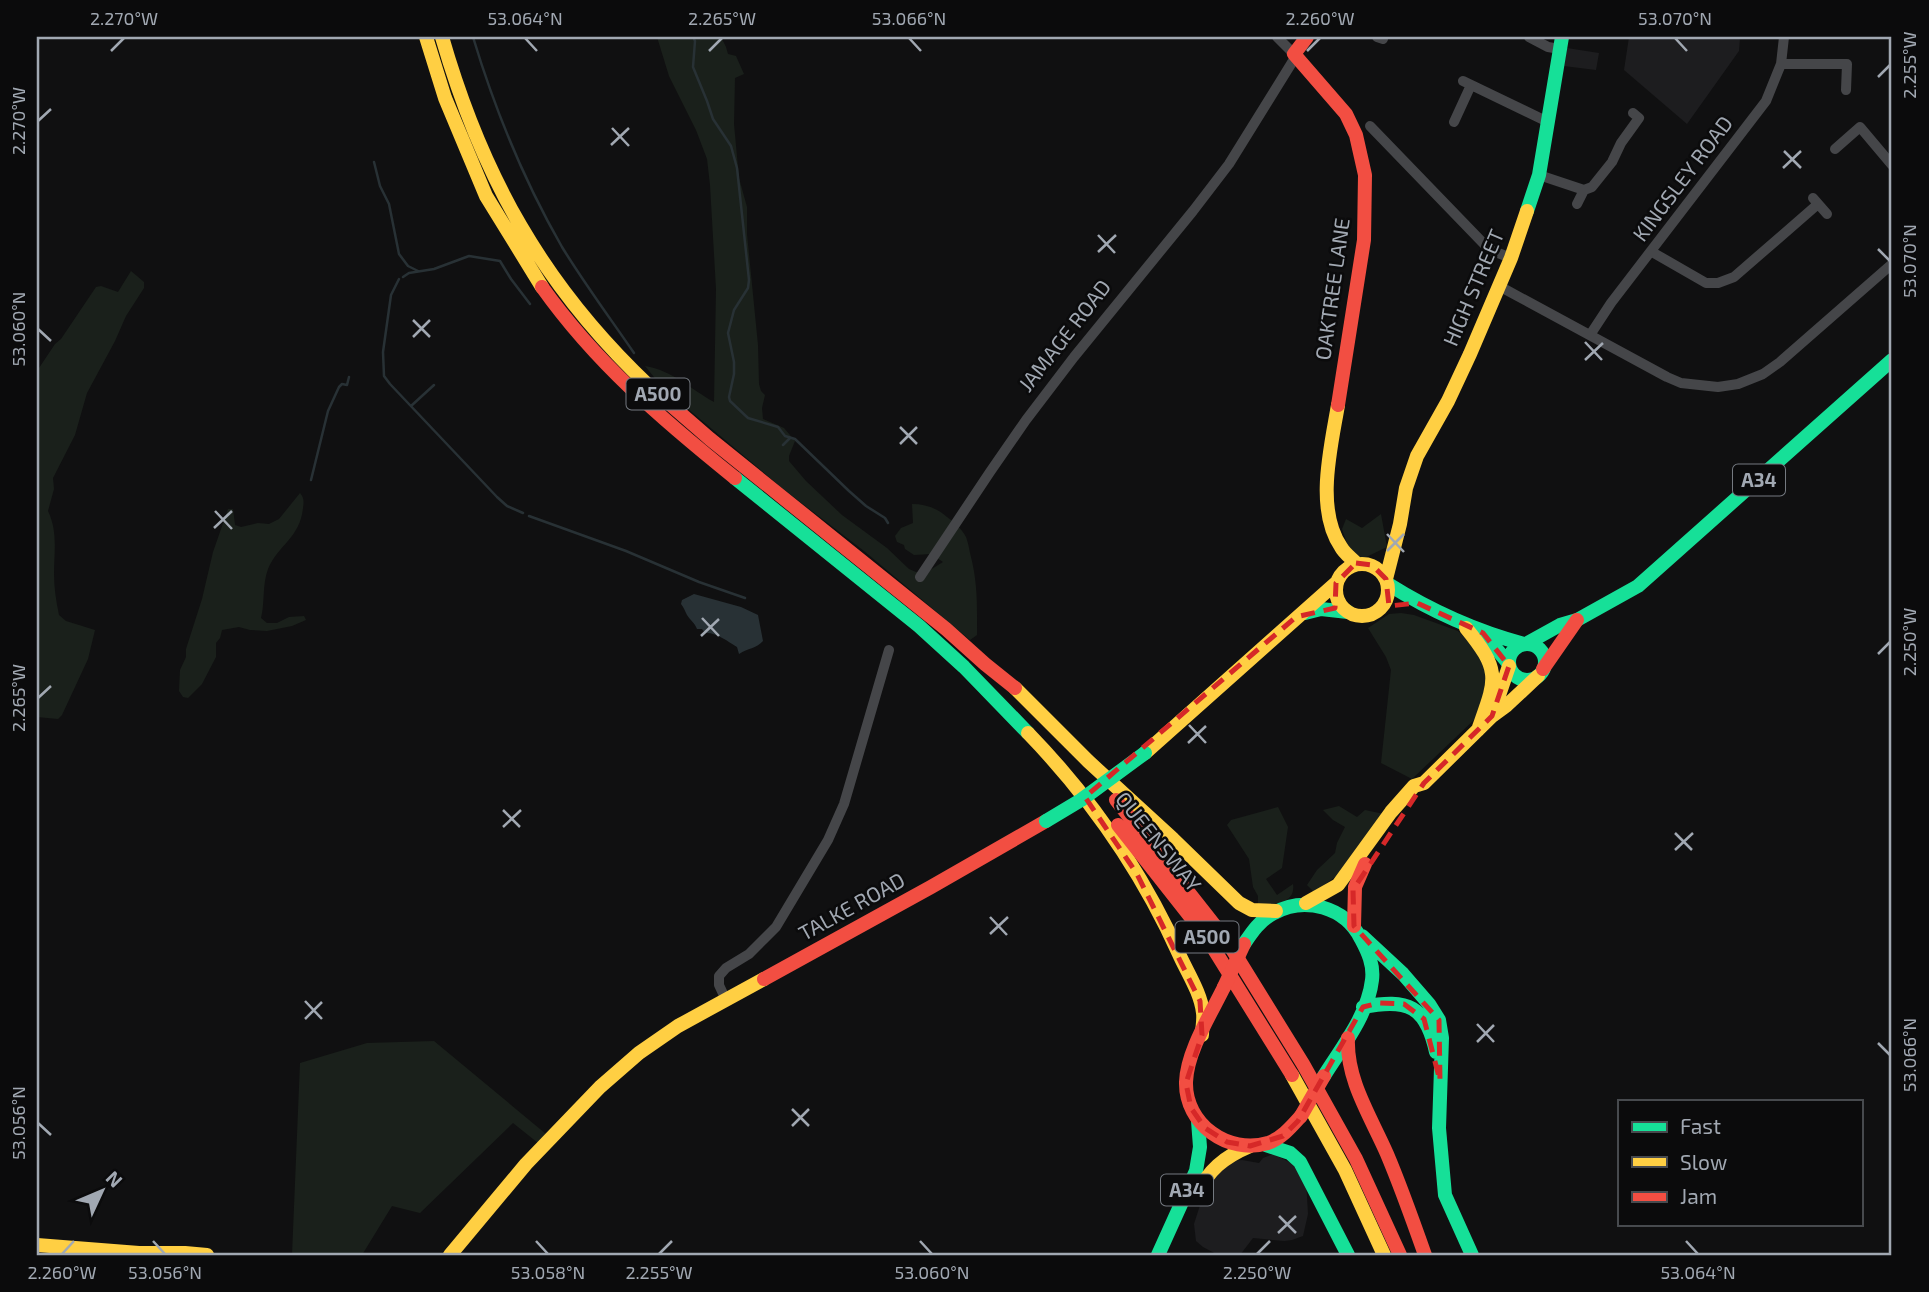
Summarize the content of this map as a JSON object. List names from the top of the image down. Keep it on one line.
{"streets":{"main road":["HIGH STREET","OAKTREE LANE","JAMAGE ROAD","A500","A34","QUEENSWAY","TALKE ROAD"],"street":["KINGSLEY ROAD"]},"crossings":[["HIGH STREET","OAKTREE LANE"],["HIGH STREET","TALKE ROAD"],["OAKTREE LANE","JAMAGE ROAD"],["OAKTREE LANE","TALKE ROAD"],["A500","QUEENSWAY"]],"legend":["Fast","Slow","Jam"],"north":"top right","coordinates":["2.270°W","53.064°N","2.265°W","53.066°N","2.260°W","53.070°N","2.255°W","53.060°N","2.250°W","53.056°N","53.058°N"]}
